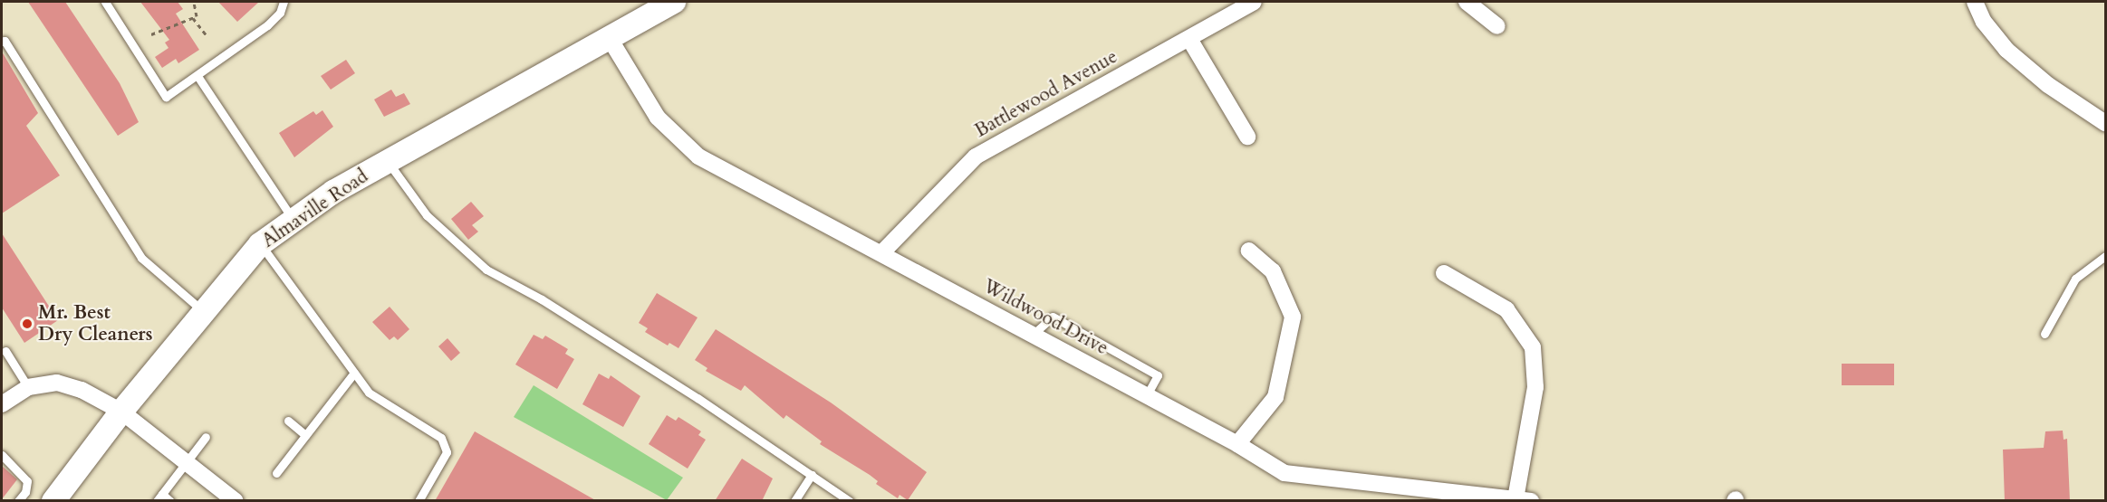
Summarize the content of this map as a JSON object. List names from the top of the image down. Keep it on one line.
{"streets":{"street":["Battlewood Avenue","Almaville Road","Wildwood Drive"]},"crossings":[["Battlewood Avenue","Wildwood Drive"],["Almaville Road","Wildwood Drive"]],"places":["Mr. Best Dry Cleaners"]}
